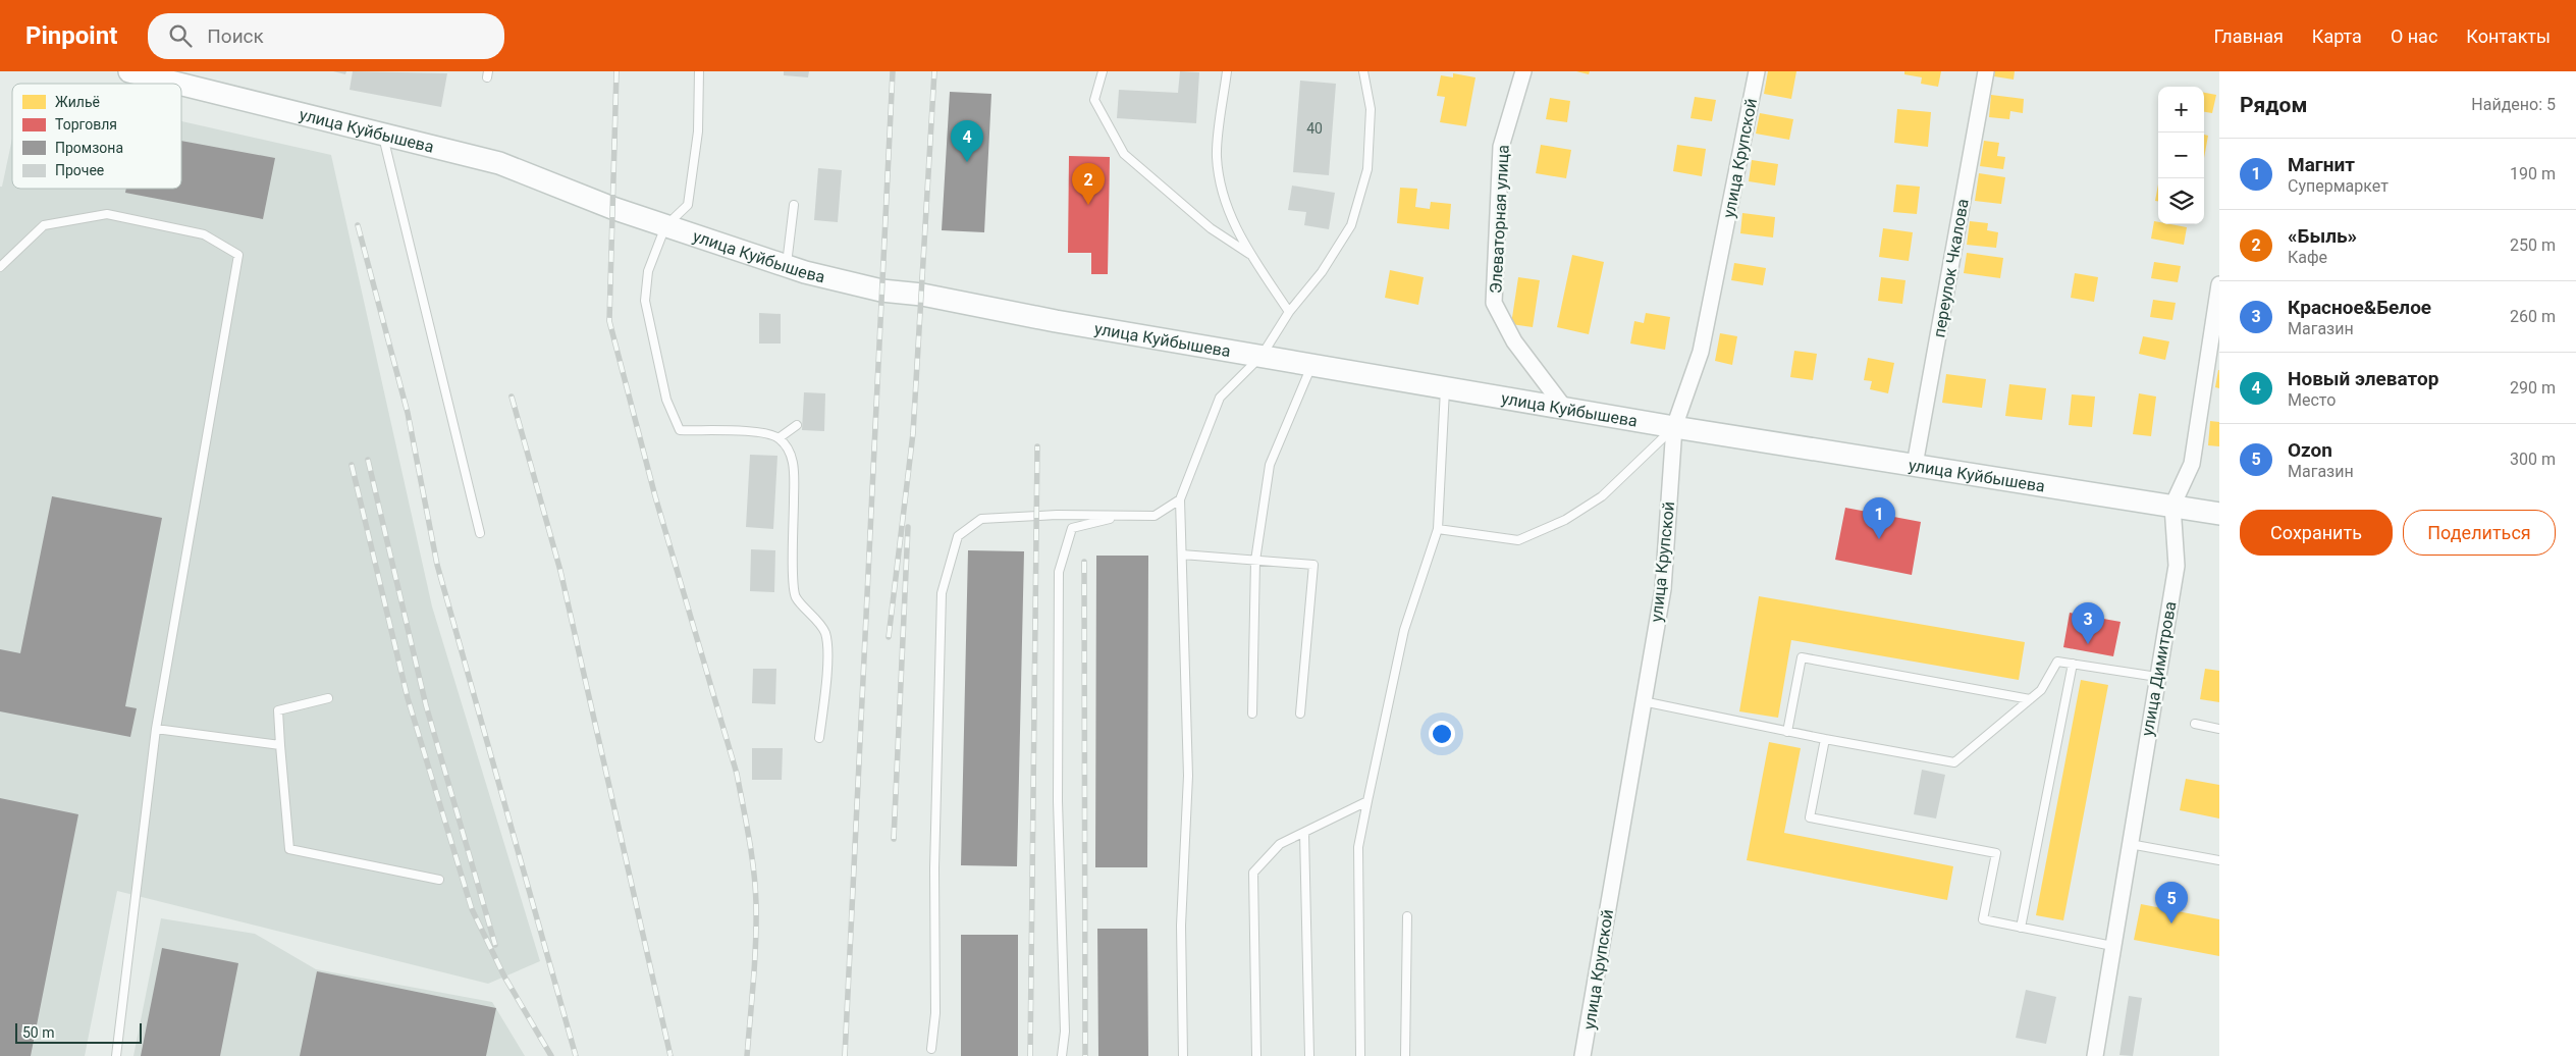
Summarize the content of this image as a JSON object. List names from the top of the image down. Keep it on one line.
{"streets":{"street":["улица Куйбышева","улица Крупской","Элеваторная улица","переулок Чкалова","улица Димитрова"]},"crossings":[["улица Куйбышева","улица Крупской"],["улица Куйбышева","Элеваторная улица"],["улица Куйбышева","переулок Чкалова"],["улица Куйбышева","улица Димитрова"]],"house_numbers":["40"],"legend":["Жильё","Торговля","Промзона","Прочее"],"scale_bar":"50 m","page":{"header":"Pinpoint","search":"Поиск","nav":["Главная","Карта","О нас","Контакты"],"heading":["Рядом","Найдено: 5"],"map_buttons":["+","−"],"pins":["4","2","1","3","5"],"list":[{"mark":"1","name":"Магнит","note":"Супермаркет","value":"190 m"},{"mark":"2","name":"«Быль»","note":"Кафе","value":"250 m"},{"mark":"3","name":"Красное&Белое","note":"Магазин","value":"260 m"},{"mark":"4","name":"Новый элеватор","note":"Место","value":"290 m"},{"mark":"5","name":"Ozon","note":"Магазин","value":"300 m"}],"buttons":["Сохранить","Поделиться"],"scale":"50 m"}}
